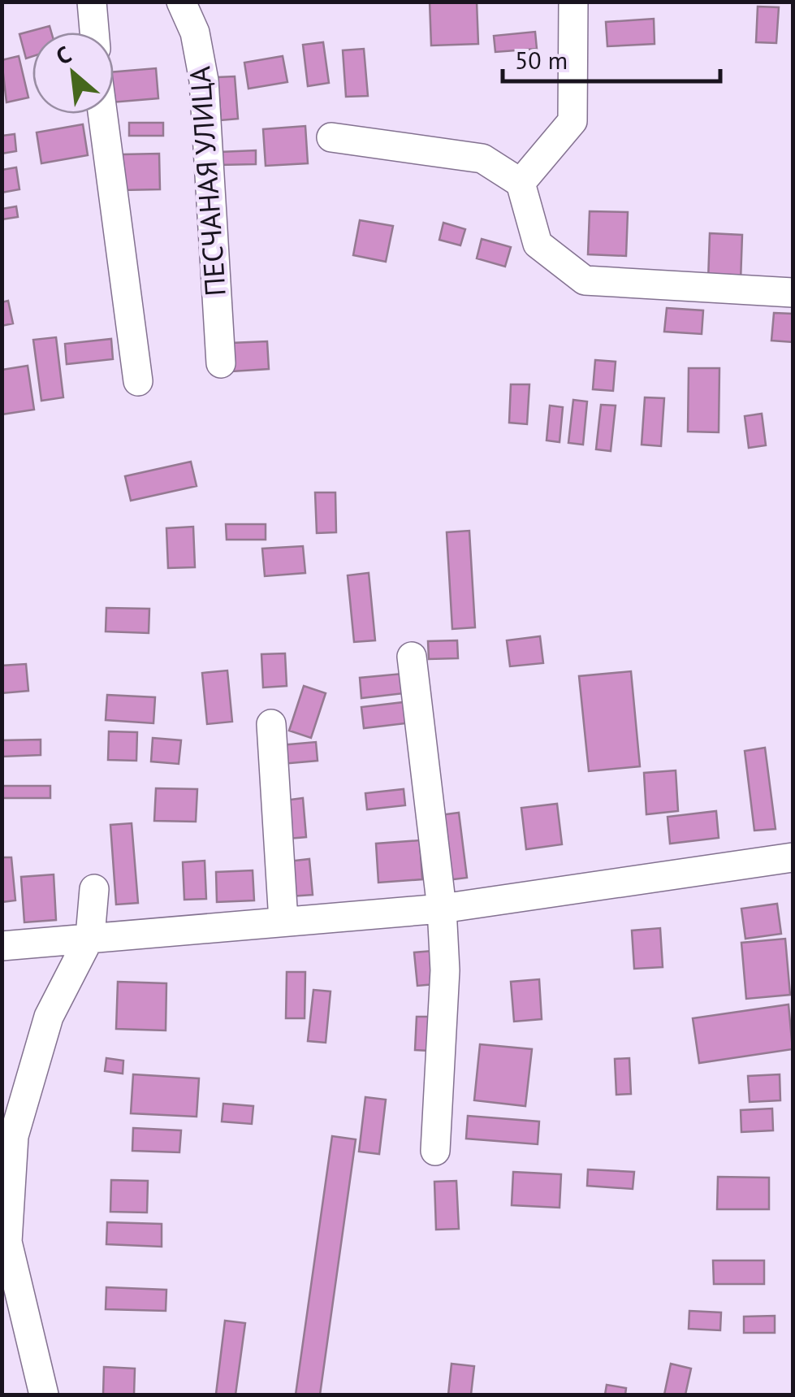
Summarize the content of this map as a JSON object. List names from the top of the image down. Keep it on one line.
{"streets":{"street":["ПЕСЧАНАЯ УЛИЦА"]},"scale_bar":"50 m","north":"top left"}
